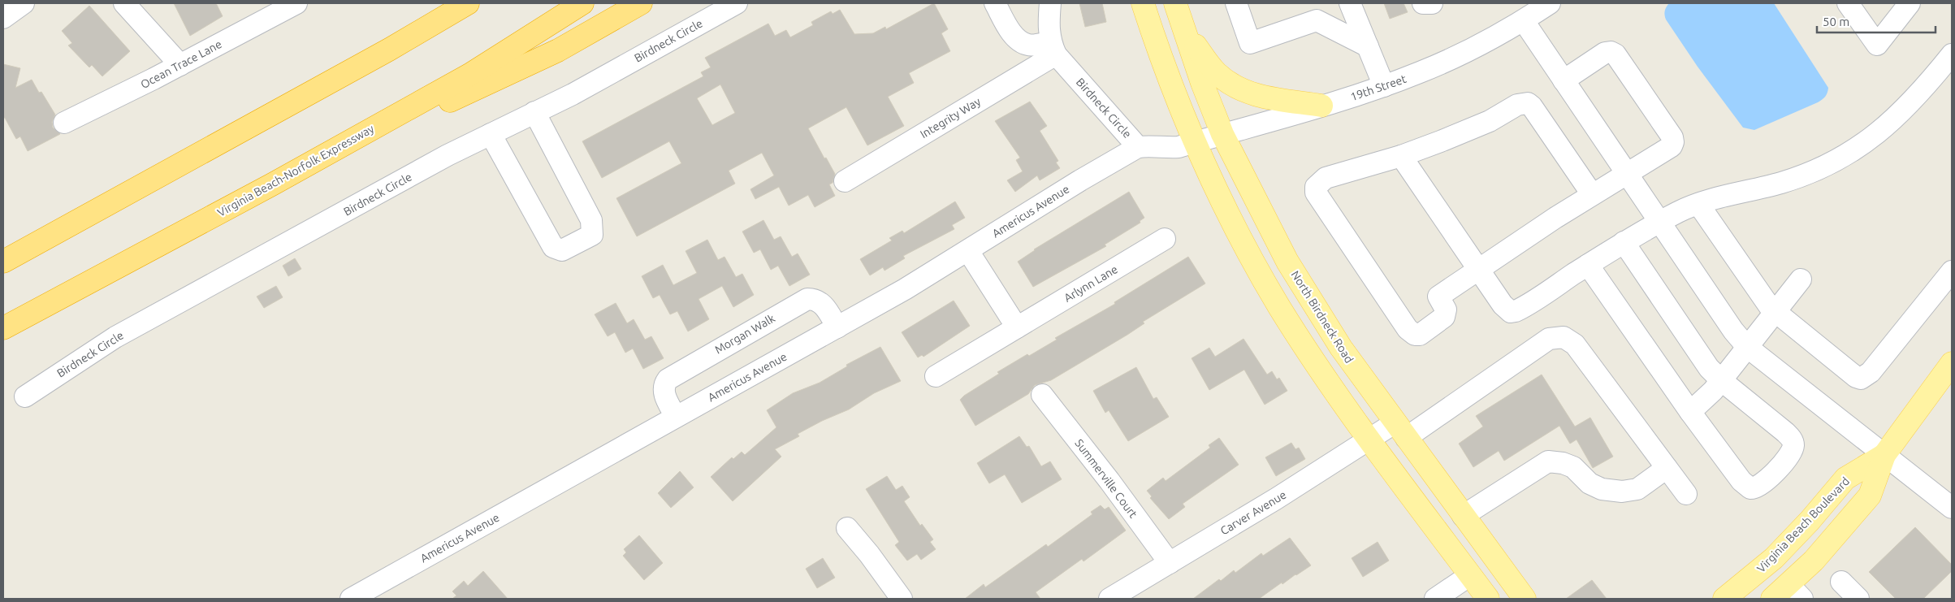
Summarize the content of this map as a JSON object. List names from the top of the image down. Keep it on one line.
{"streets":{"highway":["Virginia Beach-Norfolk Expressway"],"main road":["North Birdneck Road","Virginia Beach Boulevard"],"street":["Birdneck Circle","Ocean Trace Lane","19th Street","Integrity Way","Americus Avenue","Arlynn Lane","Morgan Walk","Summerville Court","Carver Avenue"]},"crossings":[["Birdneck Circle","19th Street"],["Birdneck Circle","Integrity Way"],["Birdneck Circle","Americus Avenue"],["19th Street","North Birdneck Road"],["Americus Avenue","Morgan Walk"],["North Birdneck Road","Carver Avenue"],["Summerville Court","Carver Avenue"]],"scale_bar":"50 m"}
